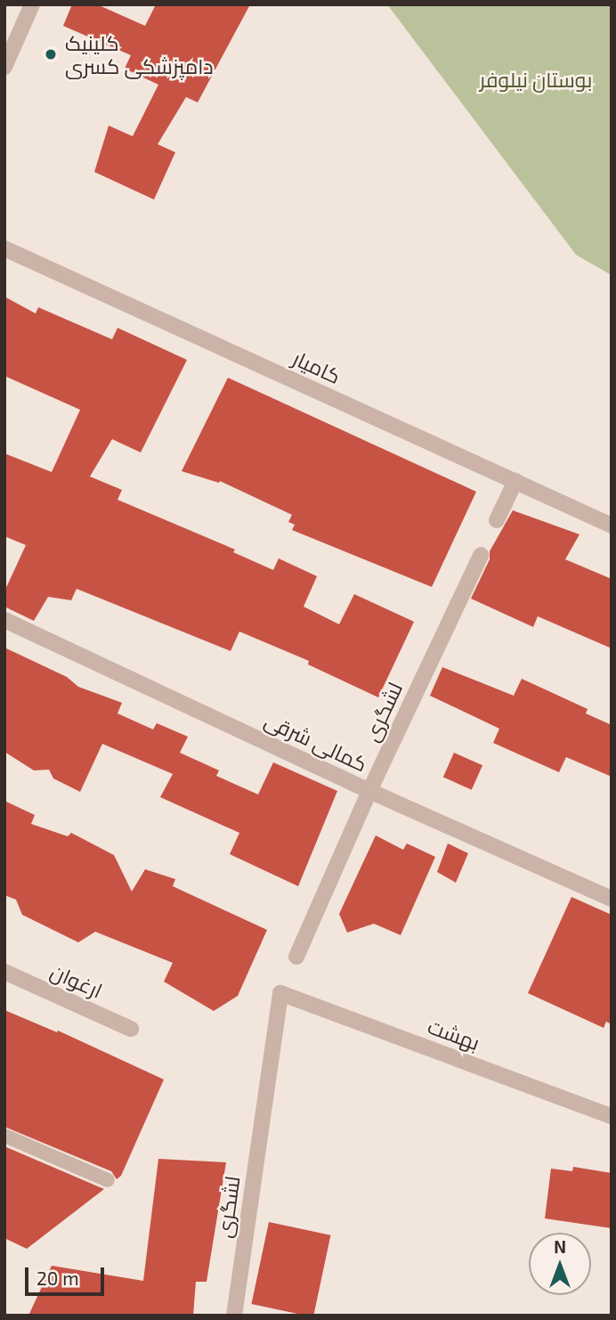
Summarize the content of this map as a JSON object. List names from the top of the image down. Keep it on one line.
{"streets":{"street":["کامیار","لشگری","کمالی شرقی","ارغوان","بهشت"]},"crossings":[["لشگری","کمالی شرقی"],["لشگری","بهشت"]],"parks":["بوستان نیلوفر"],"places":["کلینیک دامپزشکی کسری"],"scale_bar":"20 m","north":"top"}
